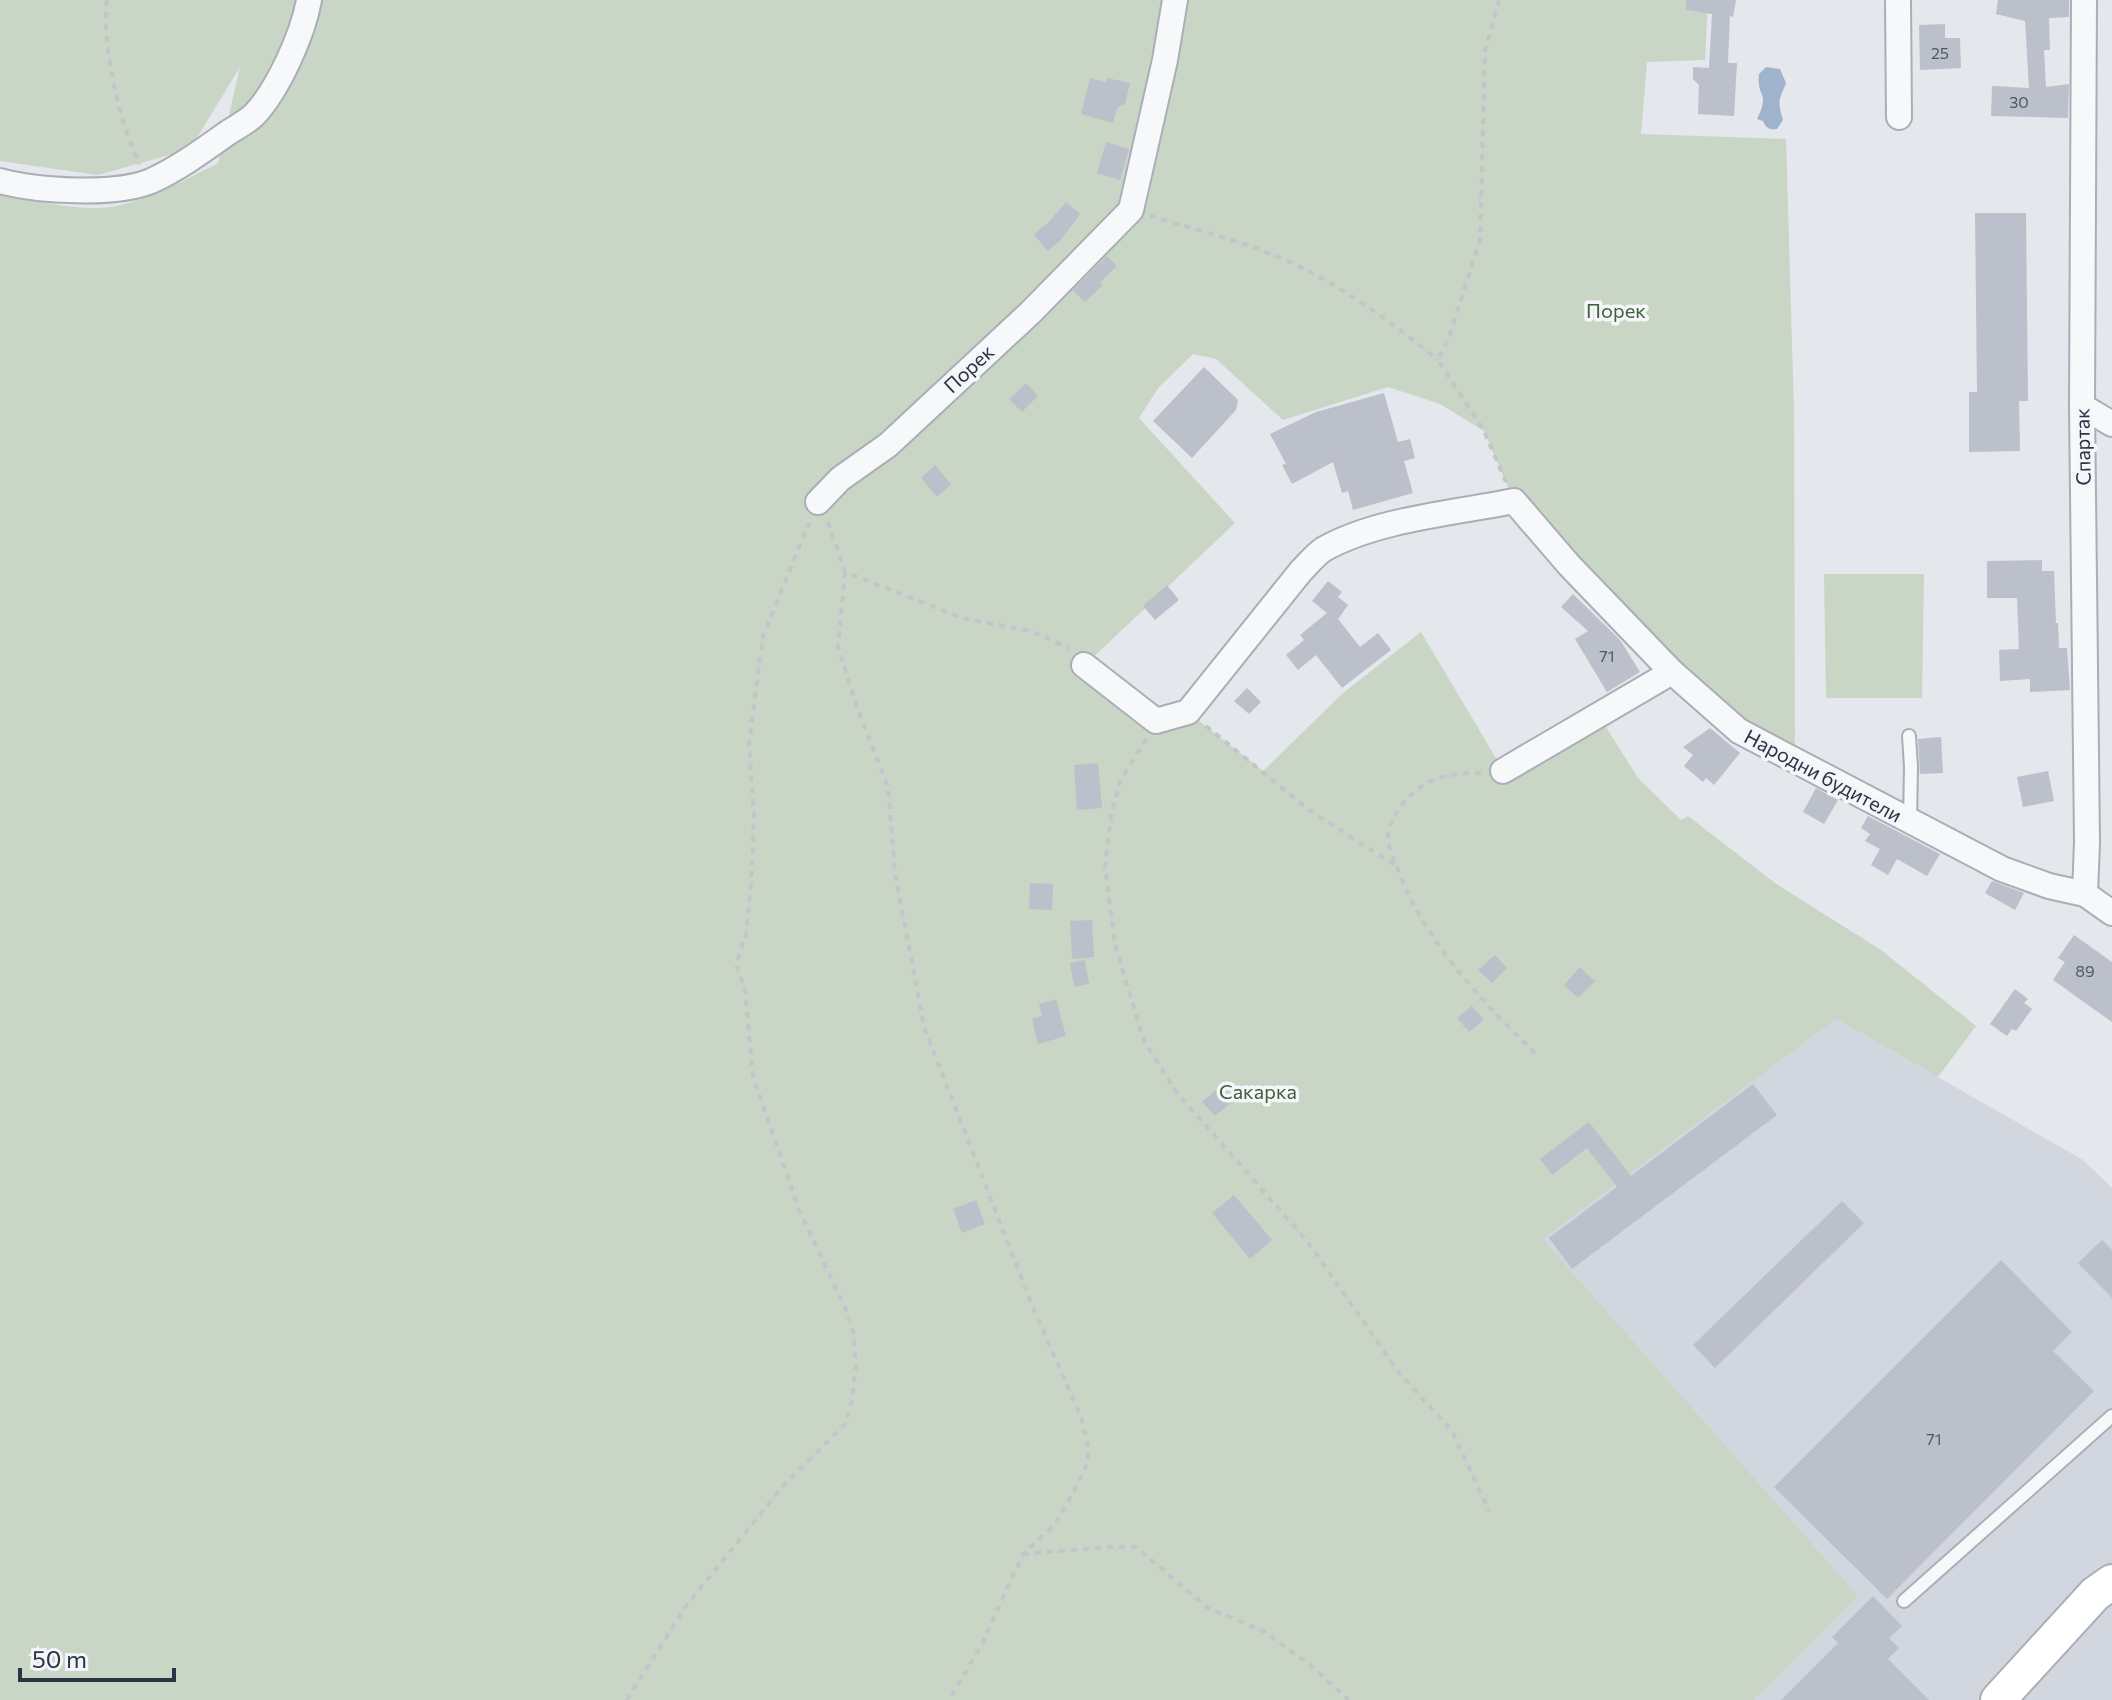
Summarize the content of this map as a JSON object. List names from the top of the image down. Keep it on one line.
{"streets":{"street":["Порек","Спартак","Народни будители"]},"crossings":[["Спартак","Народни будители"]],"parks":["Порек","Сакарка"],"house_numbers":["25","30","71","89","71"],"scale_bar":"50 m"}
